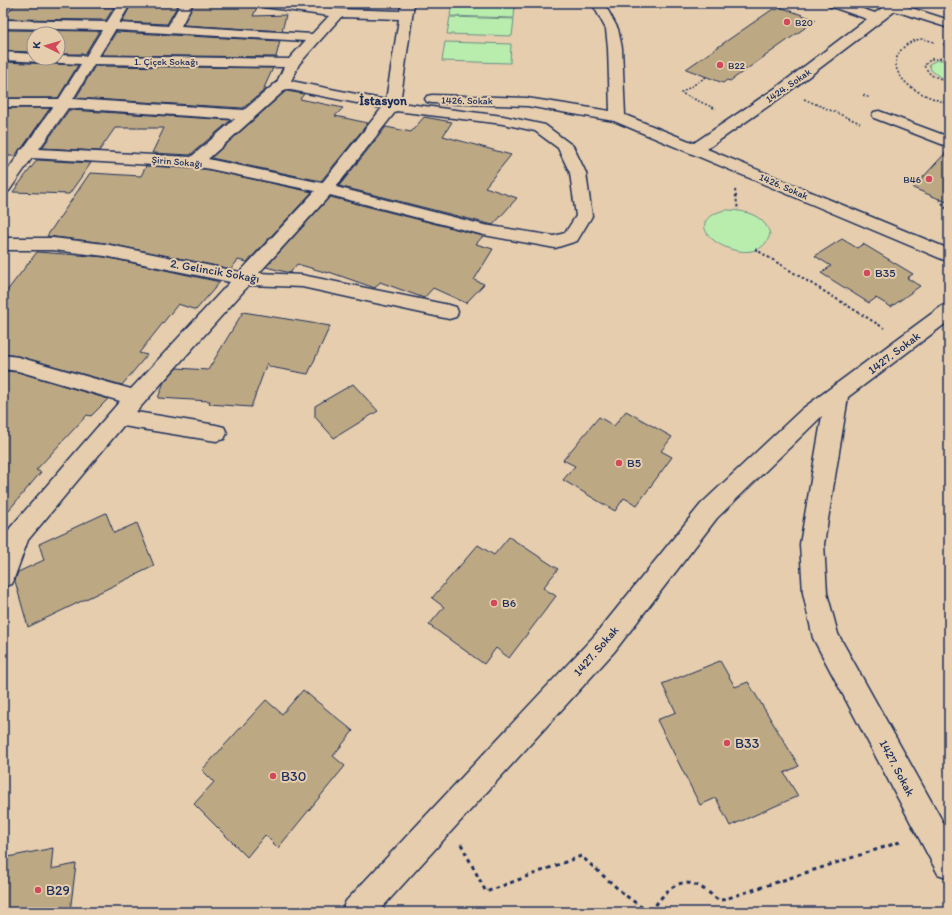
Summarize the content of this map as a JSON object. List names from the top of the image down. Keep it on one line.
{"streets":{"street":["1. Çiçek Sokağı","1424. Sokak","1426. Sokak","Şirin Sokağı","2. Gelincik Sokağı","1427. Sokak"]},"crossings":[["1424. Sokak","1426. Sokak"]],"districts":["İstasyon"],"places":["B20","B22","B46","B35","B5","B6","B33","B30","B29"],"north":"left"}
